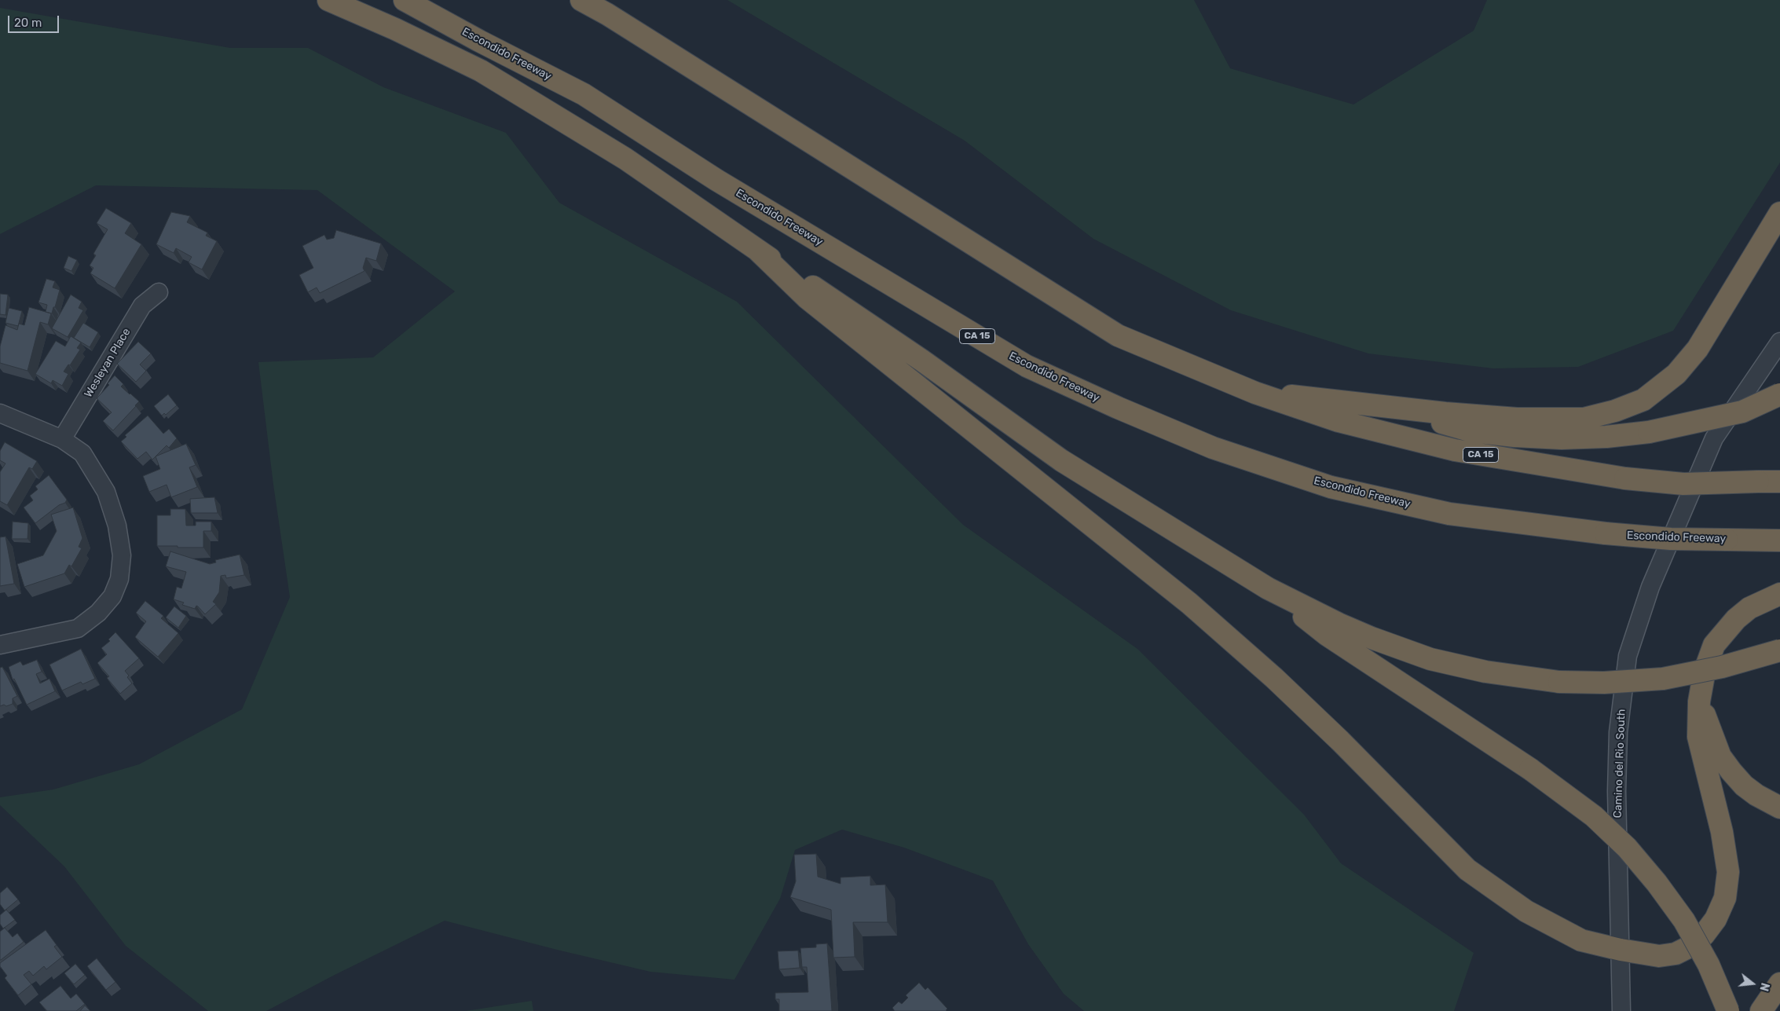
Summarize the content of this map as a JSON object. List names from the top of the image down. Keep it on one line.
{"streets":{"highway":["Escondido Freeway","CA 15"],"street":["Wesleyan Place","Camino del Rio South"]},"crossings":[["Escondido Freeway","Camino del Rio South"]],"scale_bar":"20 m","north":"right"}
